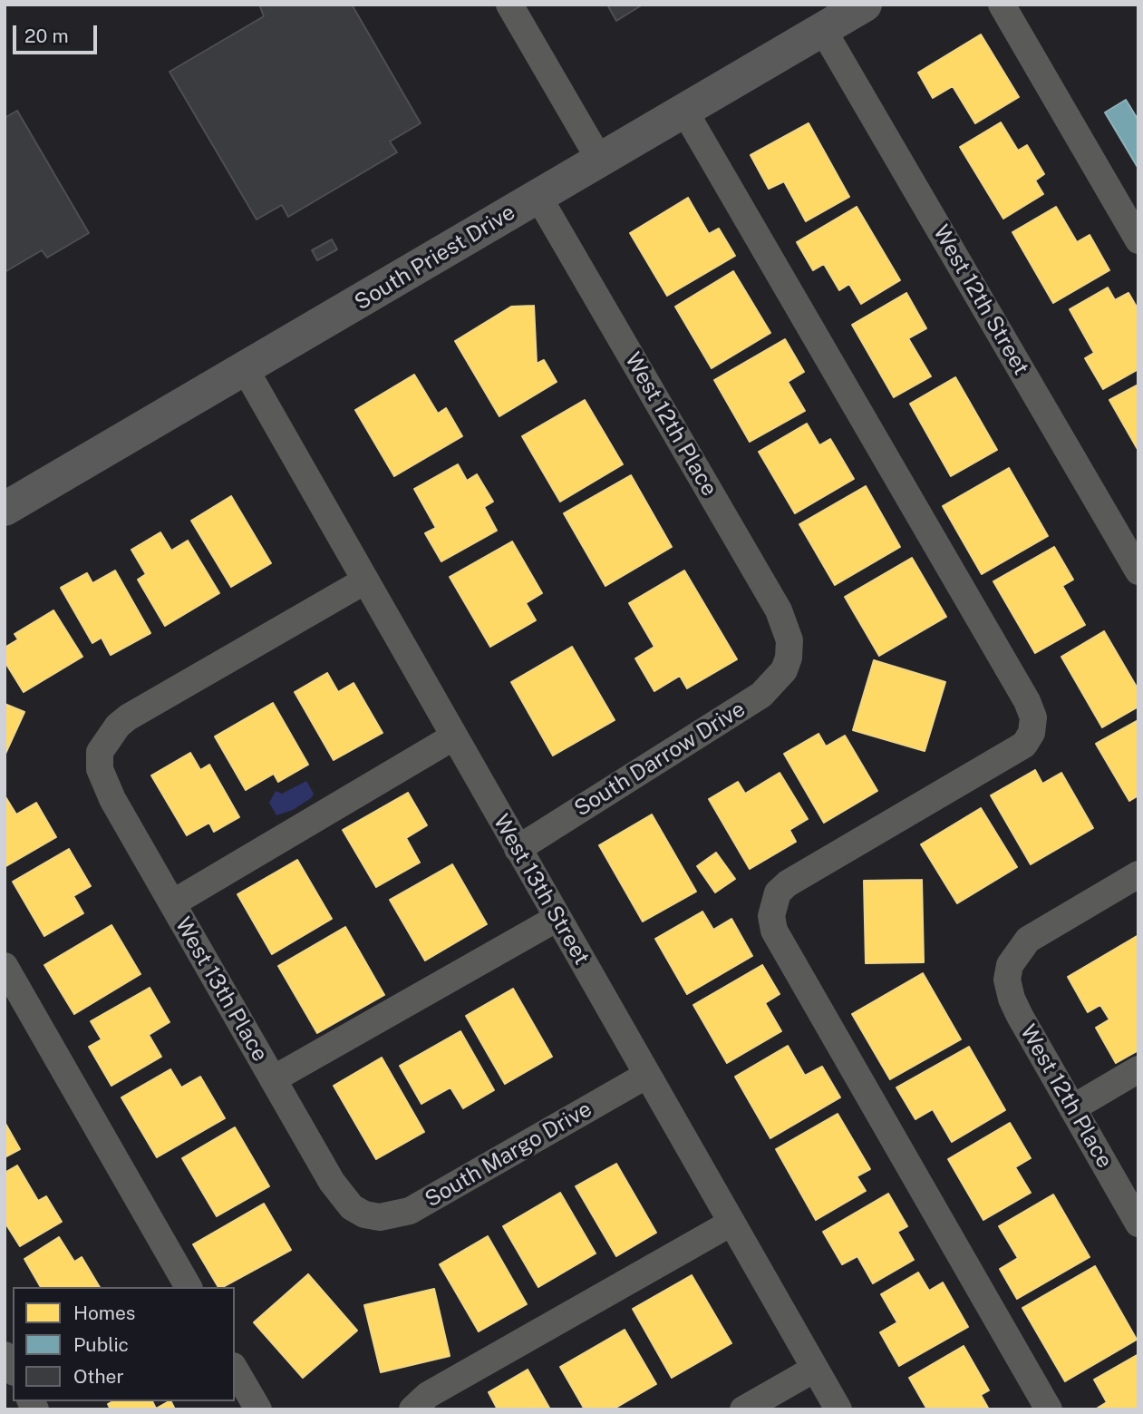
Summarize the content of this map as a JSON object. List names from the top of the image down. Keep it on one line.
{"streets":{"main road":["South Priest Drive"],"street":["West 12th Street","West 12th Place","South Darrow Drive","West 13th Street","West 13th Place","South Margo Drive"]},"crossings":[["South Priest Drive","West 12th Street"],["South Priest Drive","West 12th Place"],["South Priest Drive","West 13th Street"],["West 12th Place","South Darrow Drive"],["South Darrow Drive","West 13th Street"],["West 13th Street","West 13th Place"],["West 13th Street","South Margo Drive"],["West 13th Place","South Margo Drive"]],"legend":["Homes","Public","Other"],"scale_bar":"20 m"}
